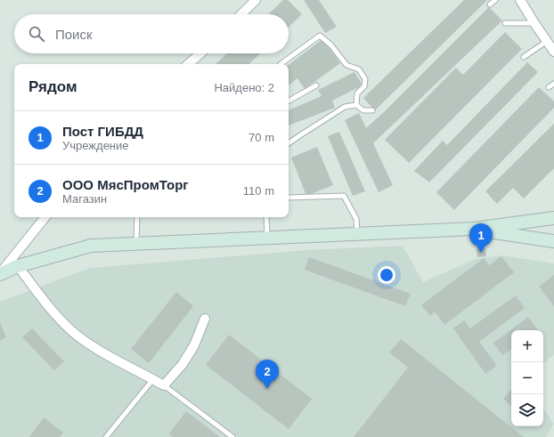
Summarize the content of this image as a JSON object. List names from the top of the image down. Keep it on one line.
{"page":{"search":"Поиск","heading":["Рядом","Найдено: 2"],"list":[{"mark":"1","name":"Пост ГИБДД","note":"Учреждение","value":"70 m"},{"mark":"2","name":"ООО МясПромТорг","note":"Магазин","value":"110 m"}],"pins":["1","2"],"map_buttons":["+","−"]}}
